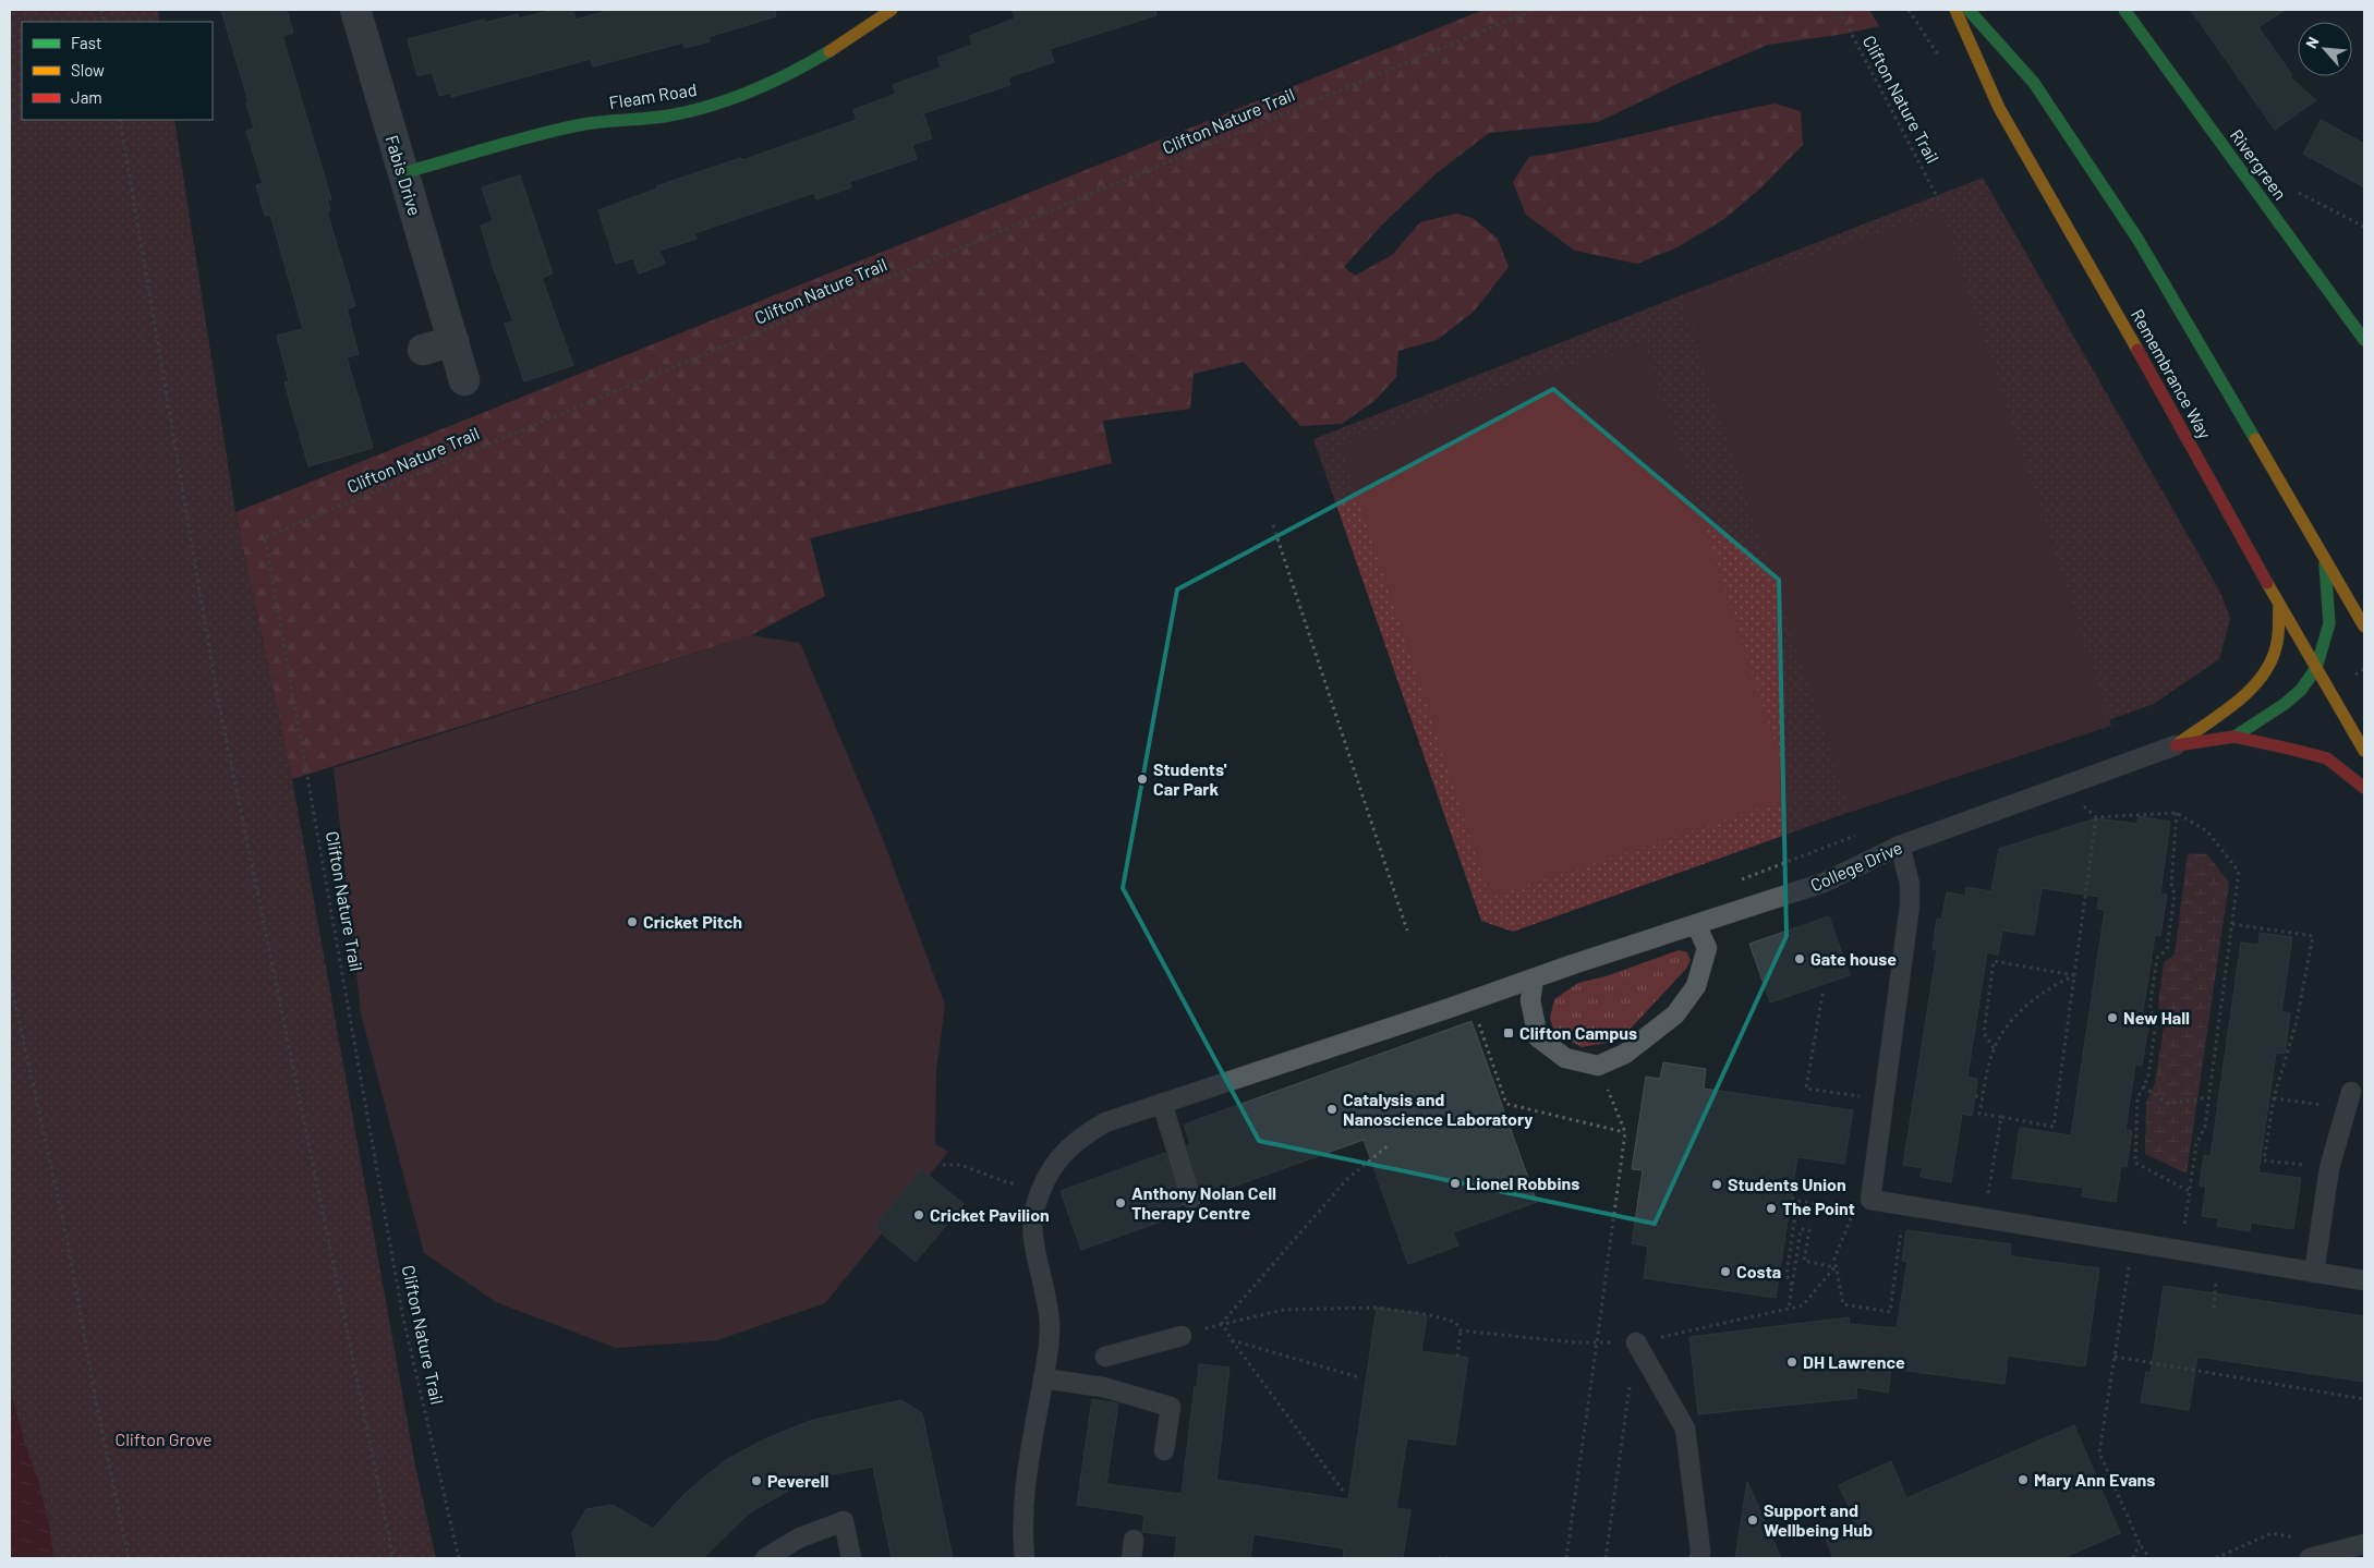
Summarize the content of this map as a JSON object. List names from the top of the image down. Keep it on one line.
{"streets":{"main road":["Fleam Road","Rivergreen","Remembrance Way"],"street":["Fabis Drive"],"lane":["College Drive"],"path":["Clifton Nature Trail"]},"crossings":[["Fleam Road","Fabis Drive"]],"parks":["Clifton Grove"],"places":{"other":["Students' Car Park","Cricket Pitch","Gate house","New Hall","Catalysis and Nanoscience Laboratory","Lionel Robbins","Students Union","Anthony Nolan Cell Therapy Centre","The Point","Cricket Pavilion","Costa","DH Lawrence","Mary Ann Evans","Peverell","Support and Wellbeing Hub"],"transit":["Clifton Campus"]},"legend":["Fast","Slow","Jam"],"north":"top left"}
